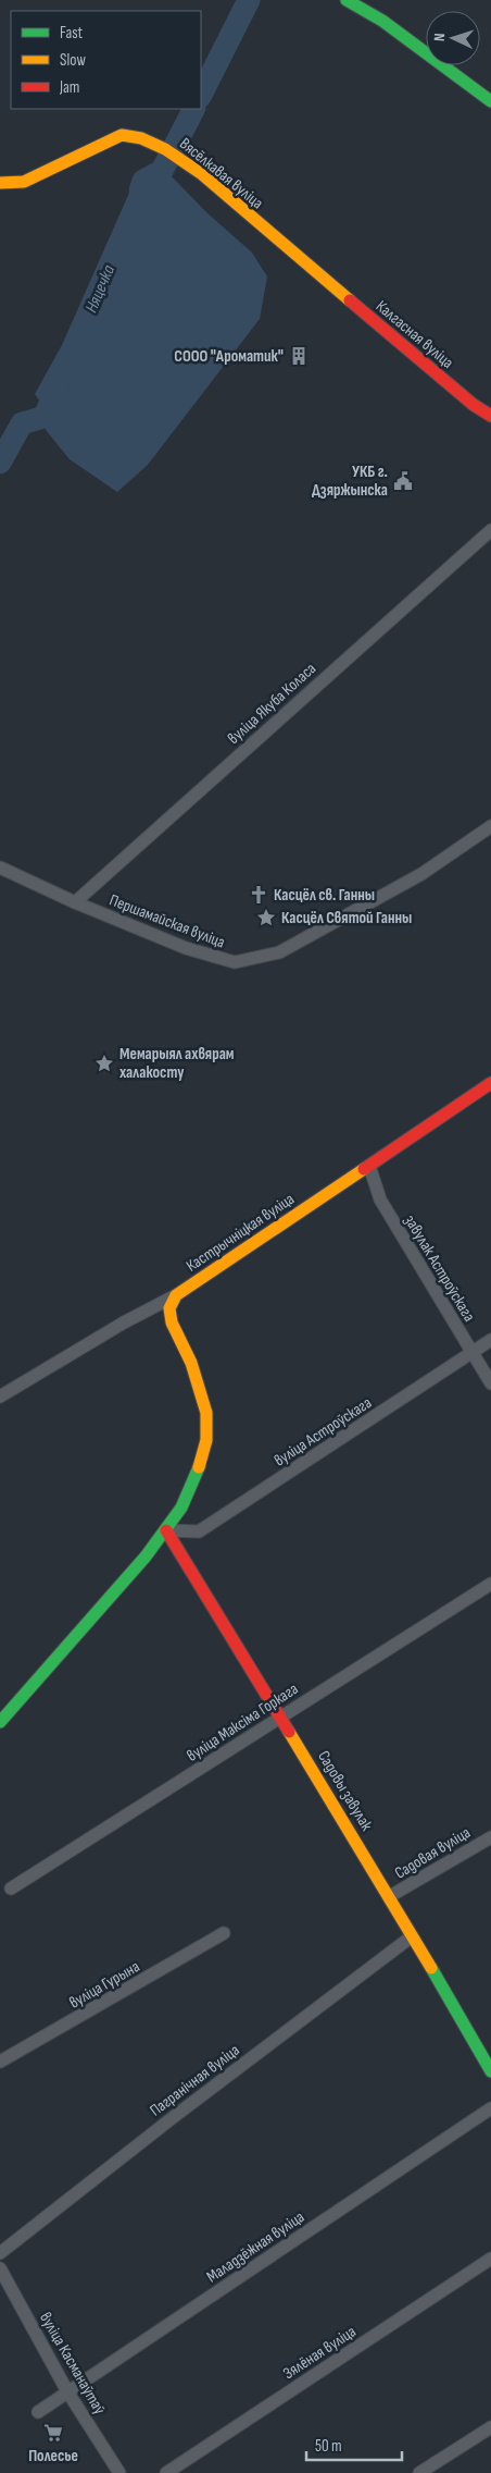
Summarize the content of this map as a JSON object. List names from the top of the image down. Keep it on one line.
{"streets":{"street":["Вясёлкавая вуліца","Калгасная вуліца","вуліца Якуба Коласа","Першамайская вуліца","Кастрычніцкая вуліца","завулак Астроўскага","вуліца Астроўскага","вуліца Максіма Горкага","Садовы завулак","Садовая вуліца","вуліца Гурына","Пагранічная вуліца","Маладзёжная вуліца","Зялёная вуліца","вуліца Касманаўтаў"]},"crossings":[["Вясёлкавая вуліца","Калгасная вуліца"],["вуліца Якуба Коласа","Першамайская вуліца"],["Кастрычніцкая вуліца","завулак Астроўскага"],["завулак Астроўскага","вуліца Астроўскага"],["вуліца Астроўскага","Садовы завулак"],["вуліца Максіма Горкага","Садовы завулак"],["Садовы завулак","Садовая вуліца"],["Садовы завулак","Пагранічная вуліца"],["Маладзёжная вуліца","вуліца Касманаўтаў"]],"water":["Няцечка"],"places":{"building":["СООО \"Ароматик\""],"public building":["УКБ г. Дзяржынска"],"church":["Касцёл св. Ганны"],"place":["Касцёл Святой Ганны","Мемарыял ахвярам халакосту"],"supermarket":["Полесье"]},"legend":["Fast","Slow","Jam"],"scale_bar":"50 m","north":"left"}
